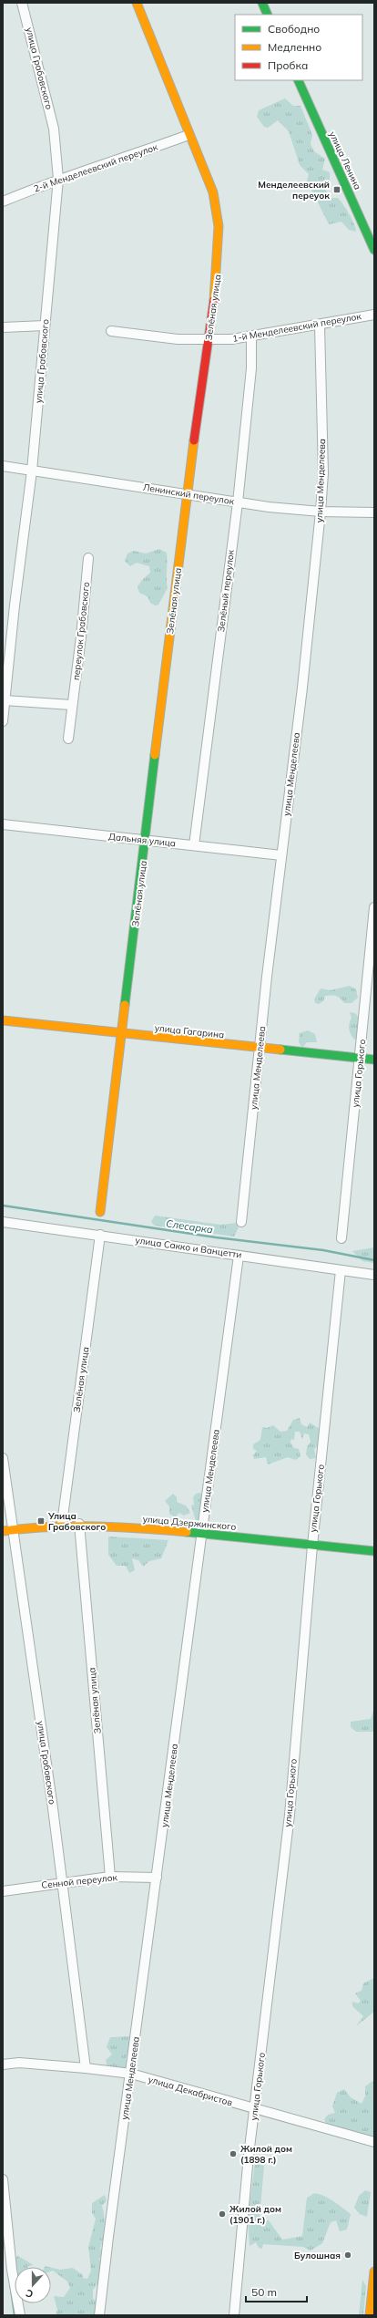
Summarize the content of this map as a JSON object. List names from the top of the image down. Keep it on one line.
{"streets":{"street":["улица Грабовского","улица Ленина","2-й Менделеевский переулок","Зелёная улица","1-й Менделеевский переулок","улица Менделеева","Ленинский переулок","Зелёный переулок","переулок Грабовского","Дальняя улица","улица Гагарина","улица Горького","улица Сакко и Ванцетти","улица Дзержинского","Сенной переулок","улица Декабристов"]},"crossings":[["улица Грабовского","2-й Менделеевский переулок"],["улица Грабовского","Ленинский переулок"],["улица Грабовского","улица Дзержинского"],["улица Грабовского","Сенной переулок"],["улица Грабовского","улица Декабристов"],["2-й Менделеевский переулок","Зелёная улица"],["Зелёная улица","1-й Менделеевский переулок"],["Зелёная улица","Ленинский переулок"],["Зелёная улица","Дальняя улица"],["Зелёная улица","улица Гагарина"],["Зелёная улица","улица Сакко и Ванцетти"],["Зелёная улица","улица Дзержинского"],["Зелёная улица","Сенной переулок"],["1-й Менделеевский переулок","улица Менделеева"],["1-й Менделеевский переулок","Зелёный переулок"],["улица Менделеева","Ленинский переулок"],["улица Менделеева","Дальняя улица"],["улица Менделеева","улица Гагарина"],["улица Менделеева","улица Сакко и Ванцетти"],["улица Менделеева","улица Дзержинского"],["улица Менделеева","Сенной переулок"],["улица Менделеева","улица Декабристов"],["Ленинский переулок","Зелёный переулок"],["Зелёный переулок","Дальняя улица"],["улица Гагарина","улица Горького"],["улица Горького","улица Сакко и Ванцетти"],["улица Горького","улица Дзержинского"],["улица Горького","улица Декабристов"]],"water":["Слесарка"],"places":{"transit":["Менделеевский переуок","Улица Грабовского"],"other":["Жилой дом (1898 г.)","Жилой дом (1901 г.)","Булошная"]},"legend":["Свободно","Медленно","Пробка"],"scale_bar":"50 m","north":"bottom"}
